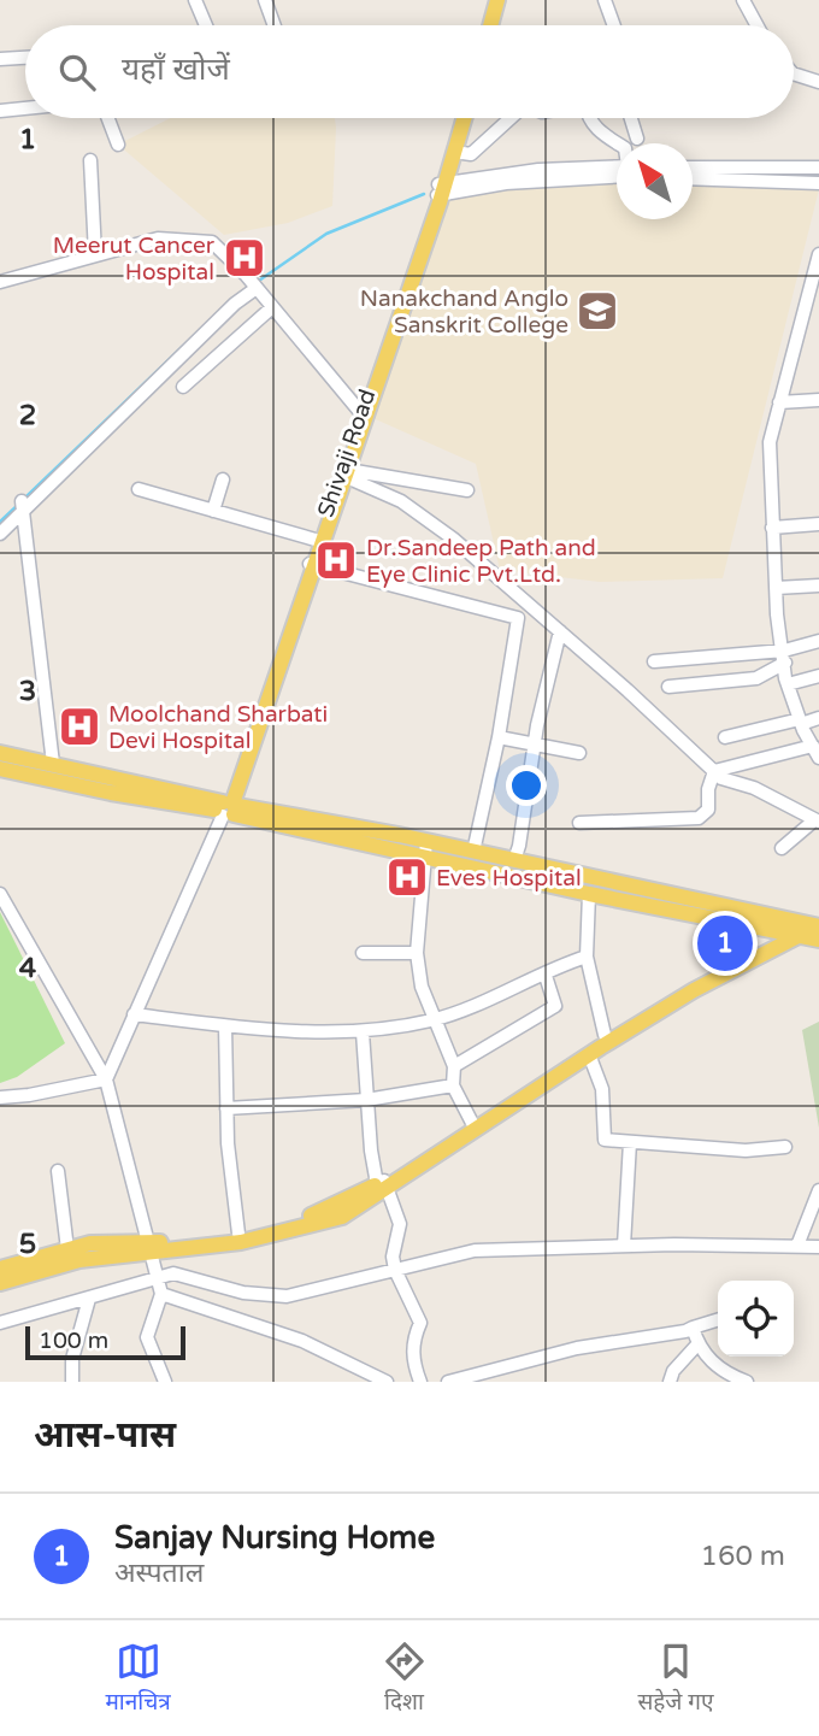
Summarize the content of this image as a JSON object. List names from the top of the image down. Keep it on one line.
{"streets":{"main road":["Shivaji Road"]},"places":{"hospital":["Meerut Cancer Hospital","Dr.Sandeep Path and Eye Clinic Pvt.Ltd.","Moolchand Sharbati Devi Hospital","Eves Hospital"],"school or university":["Nanakchand Anglo Sanskrit College"]},"scale_bar":"100 m","north":"top left","page":{"search":"यहाँ खोजें","pins":"1","scale":"100 m","heading":"आस-पास","list":[{"mark":"1","name":"Sanjay Nursing Home","note":"अस्पताल","value":"160 m"}],"nav":["मानचित्र","दिशा","सहेजे गए"]},"grid":{"rows":["1","2","3","4","5"]}}
